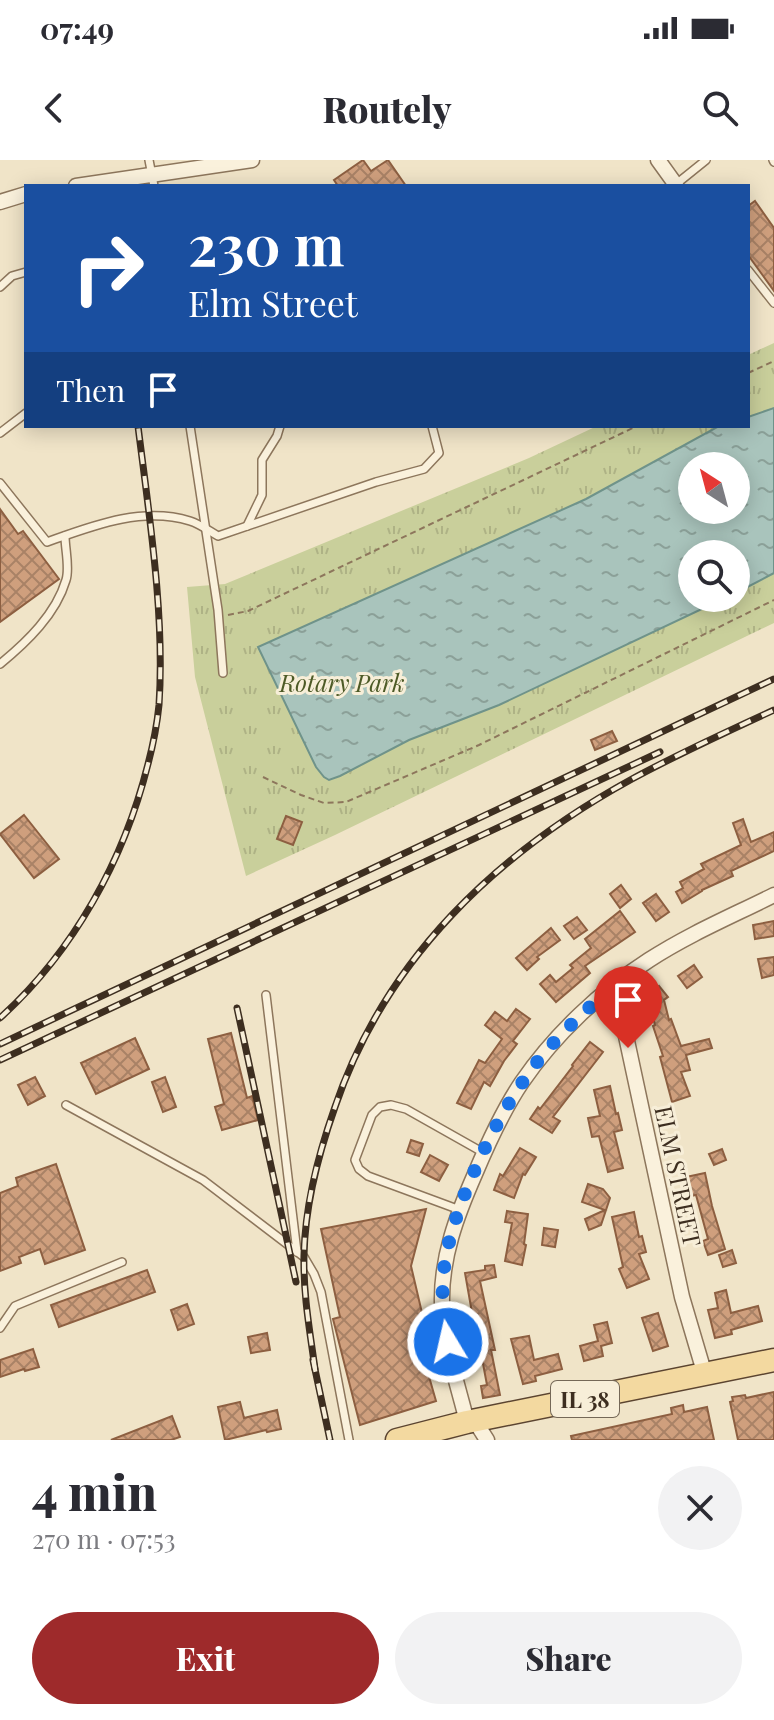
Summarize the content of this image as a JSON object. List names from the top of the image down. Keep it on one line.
{"streets":{"main road":["IL 38"],"street":["ELM STREET"]},"crossings":[["ELM STREET","IL 38"]],"parks":["Rotary Park"],"north":"top left","page":{"status":"07:49","header":"Routely","turn":["230 m","Elm Street"],"then":"Then","heading":["4 min","270 m · 07:53"],"buttons":["Exit","Share"]}}
